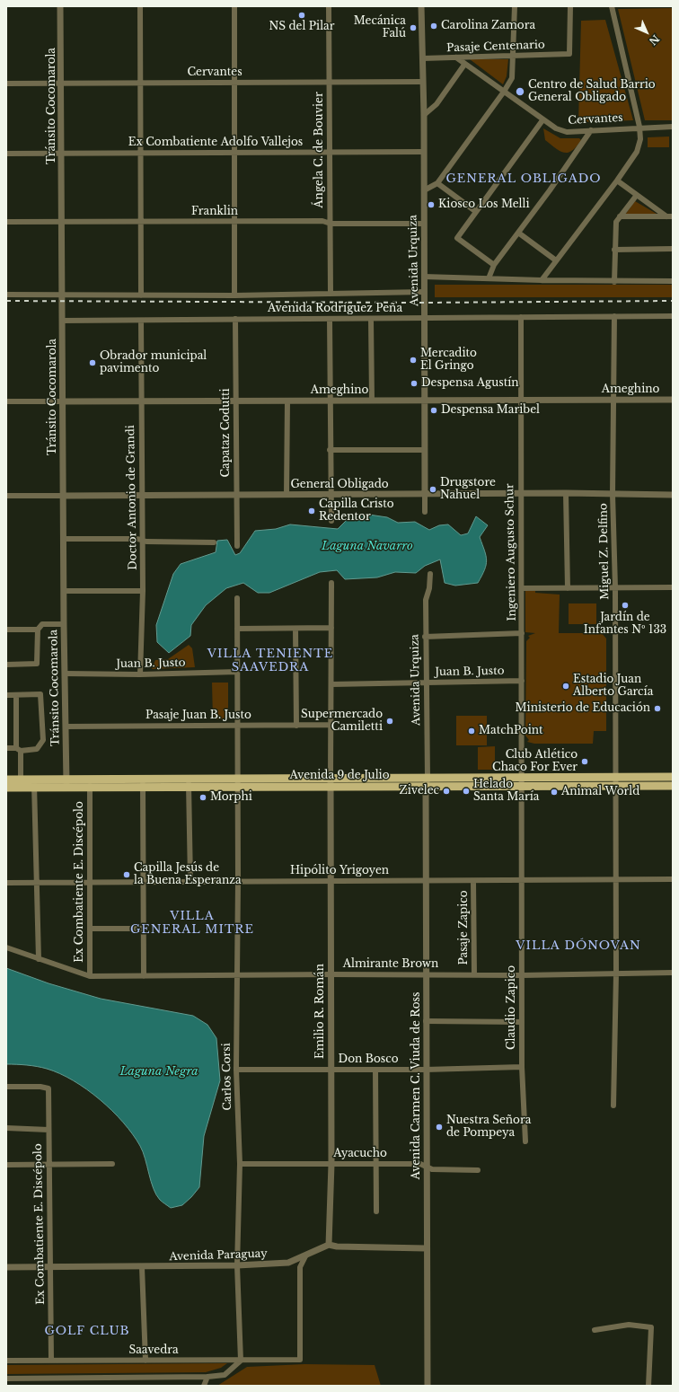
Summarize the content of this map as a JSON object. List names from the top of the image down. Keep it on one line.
{"streets":{"main road":["Avenida 9 de Julio"],"street":["Pasaje Centenario","Cervantes","Tránsito Cocomarola","Ex Combatiente Adolfo Vallejos","Ángela C. de Bouvier","Franklin","Avenida Urquiza","Avenida Rodríguez Peña","Ameghino","Capataz Codutti","General Obligado","Doctor Antonio de Grandi","Miguel Z. Delfino","Ingeniero Augusto Schur","Juan B. Justo","Pasaje Juan B. Justo","Hipólito Yrigoyen","Ex Combatiente E. Discépolo","Pasaje Zapico","Almirante Brown","Claudio Zapico","Emilio R. Román","Don Bosco","Carlos Corsi","Avenida Carmen C. Viuda de Ross","Ayacucho","Avenida Paraguay","Saavedra"]},"crossings":[["Pasaje Centenario","Cervantes"],["Pasaje Centenario","Avenida Urquiza"],["Cervantes","Tránsito Cocomarola"],["Cervantes","Ángela C. de Bouvier"],["Cervantes","Avenida Urquiza"],["Tránsito Cocomarola","Ex Combatiente Adolfo Vallejos"],["Tránsito Cocomarola","Franklin"],["Tránsito Cocomarola","Avenida Rodríguez Peña"],["Tránsito Cocomarola","Ameghino"],["Tránsito Cocomarola","General Obligado"],["Tránsito Cocomarola","Juan B. Justo"],["Tránsito Cocomarola","Pasaje Juan B. Justo"],["Tránsito Cocomarola","Avenida 9 de Julio"],["Ex Combatiente Adolfo Vallejos","Ángela C. de Bouvier"],["Ex Combatiente Adolfo Vallejos","Avenida Urquiza"],["Ángela C. de Bouvier","Franklin"],["Ángela C. de Bouvier","Avenida Rodríguez Peña"],["Franklin","Avenida Urquiza"],["Avenida Urquiza","Avenida Rodríguez Peña"],["Avenida Urquiza","Ameghino"],["Avenida Urquiza","General Obligado"],["Avenida Urquiza","Juan B. Justo"],["Avenida Urquiza","Avenida 9 de Julio"],["Avenida Urquiza","Avenida Carmen C. Viuda de Ross"],["Avenida Rodríguez Peña","Capataz Codutti"],["Avenida Rodríguez Peña","Doctor Antonio de Grandi"],["Avenida Rodríguez Peña","Miguel Z. Delfino"],["Avenida Rodríguez Peña","Ingeniero Augusto Schur"],["Ameghino","Capataz Codutti"],["Ameghino","Doctor Antonio de Grandi"],["Ameghino","Miguel Z. Delfino"],["Ameghino","Ingeniero Augusto Schur"],["Capataz Codutti","General Obligado"],["General Obligado","Doctor Antonio de Grandi"],["General Obligado","Miguel Z. Delfino"],["General Obligado","Ingeniero Augusto Schur"],["Doctor Antonio de Grandi","Juan B. Justo"],["Miguel Z. Delfino","Avenida 9 de Julio"],["Miguel Z. Delfino","Hipólito Yrigoyen"],["Miguel Z. Delfino","Almirante Brown"],["Ingeniero Augusto Schur","Juan B. Justo"],["Ingeniero Augusto Schur","Avenida 9 de Julio"],["Ingeniero Augusto Schur","Claudio Zapico"],["Avenida 9 de Julio","Ex Combatiente E. Discépolo"],["Avenida 9 de Julio","Claudio Zapico"],["Avenida 9 de Julio","Emilio R. Román"],["Avenida 9 de Julio","Carlos Corsi"],["Avenida 9 de Julio","Avenida Carmen C. Viuda de Ross"],["Hipólito Yrigoyen","Ex Combatiente E. Discépolo"],["Hipólito Yrigoyen","Pasaje Zapico"],["Hipólito Yrigoyen","Claudio Zapico"],["Hipólito Yrigoyen","Emilio R. Román"],["Hipólito Yrigoyen","Carlos Corsi"],["Hipólito Yrigoyen","Avenida Carmen C. Viuda de Ross"],["Ex Combatiente E. Discépolo","Almirante Brown"],["Ex Combatiente E. Discépolo","Avenida Paraguay"],["Ex Combatiente E. Discépolo","Saavedra"],["Pasaje Zapico","Almirante Brown"],["Almirante Brown","Claudio Zapico"],["Almirante Brown","Emilio R. Román"],["Almirante Brown","Carlos Corsi"],["Almirante Brown","Avenida Carmen C. Viuda de Ross"],["Claudio Zapico","Don Bosco"],["Emilio R. Román","Don Bosco"],["Emilio R. Román","Ayacucho"],["Emilio R. Román","Avenida Paraguay"],["Don Bosco","Carlos Corsi"],["Don Bosco","Avenida Carmen C. Viuda de Ross"],["Carlos Corsi","Ayacucho"],["Carlos Corsi","Avenida Paraguay"],["Carlos Corsi","Saavedra"],["Avenida Carmen C. Viuda de Ross","Ayacucho"],["Avenida Paraguay","Saavedra"]],"districts":["GENERAL OBLIGADO","VILLA TENIENTE SAAVEDRA","VILLA GENERAL MITRE","VILLA DÓNOVAN","GOLF CLUB"],"water":["Laguna Navarro","Laguna Negra"],"places":["NS del Pilar","Carolina Zamora","Mecánica Falú","Centro de Salud Barrio General Obligado","Kiosco Los Melli","Mercadito El Gringo","Obrador municipal pavimento","Despensa Agustín","Despensa Maribel","Drugstore Nahuel","Capilla Cristo Redentor","Jardín de Infantes Nº 133","Estadio Juan Alberto García","Ministerio de Educación","Supermercado Camiletti","MatchPoint","Club Atlético Chaco For Ever","Zivelec","Helado Santa María","Animal World","Morphi","Capilla Jesús de la Buena Esperanza","Nuestra Señora de Pompeya"],"north":"bottom right"}
